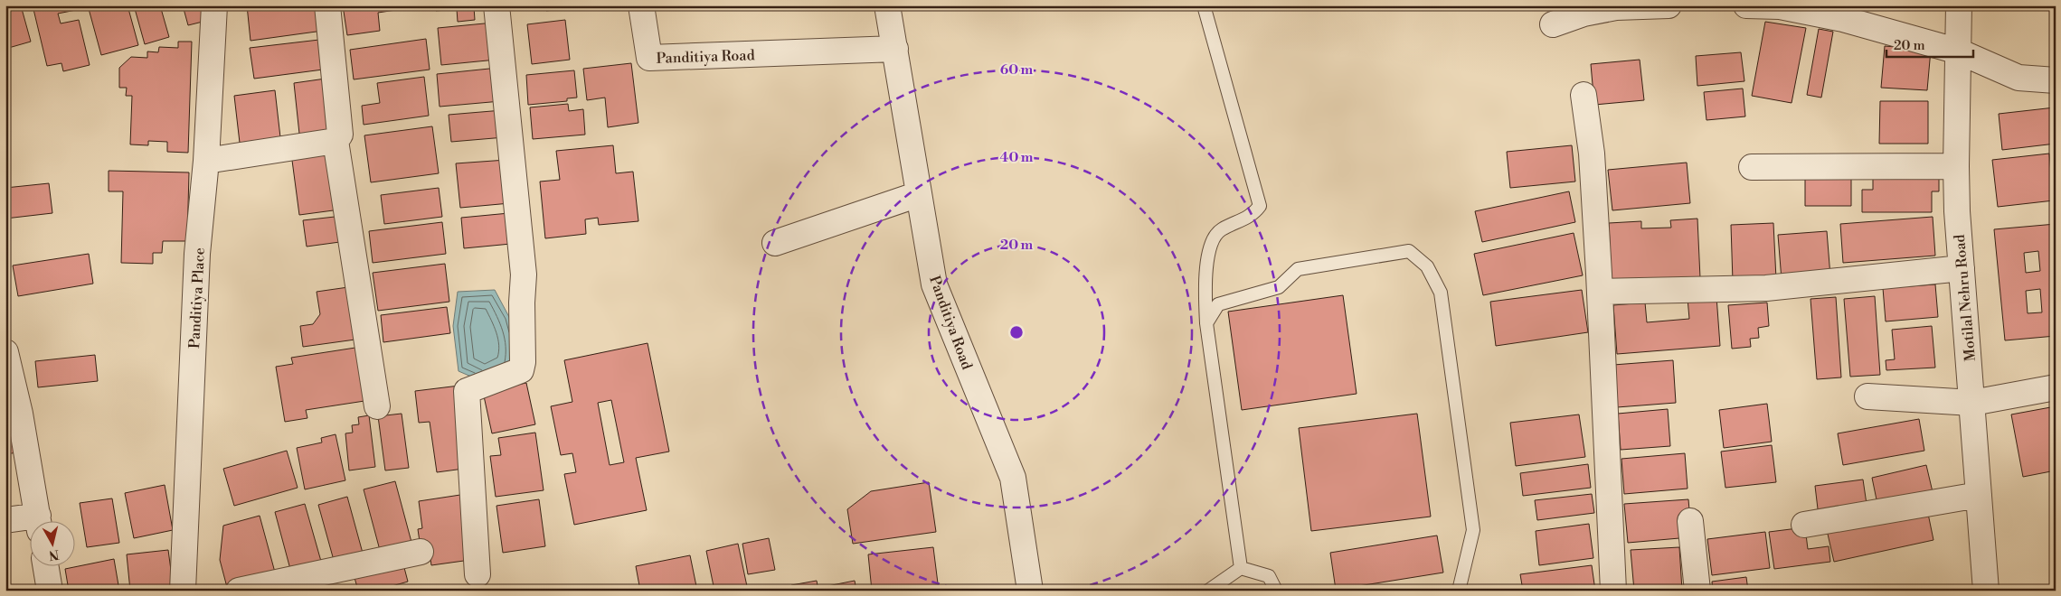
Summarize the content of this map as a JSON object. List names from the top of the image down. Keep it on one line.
{"streets":{"street":["Panditiya Road","Panditiya Place","Motilal Nehru Road"]},"scale_bar":"20 m","north":"bottom","rings":["60 m","40 m","20 m"]}
